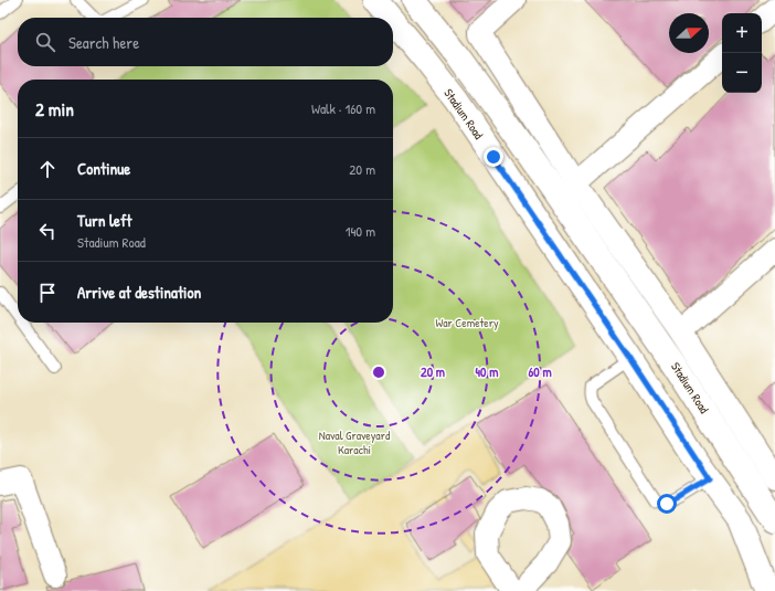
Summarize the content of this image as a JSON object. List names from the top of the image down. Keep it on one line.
{"streets":{"main road":["Stadium Road"]},"parks":["War Cemetery","Naval Graveyard Karachi"],"north":"right","page":{"map_buttons":["+","−"],"search":"Search here","heading":["2 min","Walk · 160 m"],"list":[["Continue","20 m"],["Turn left","Stadium Road","140 m"],"Arrive at destination"]},"rings":["20 m","40 m","60 m"]}
